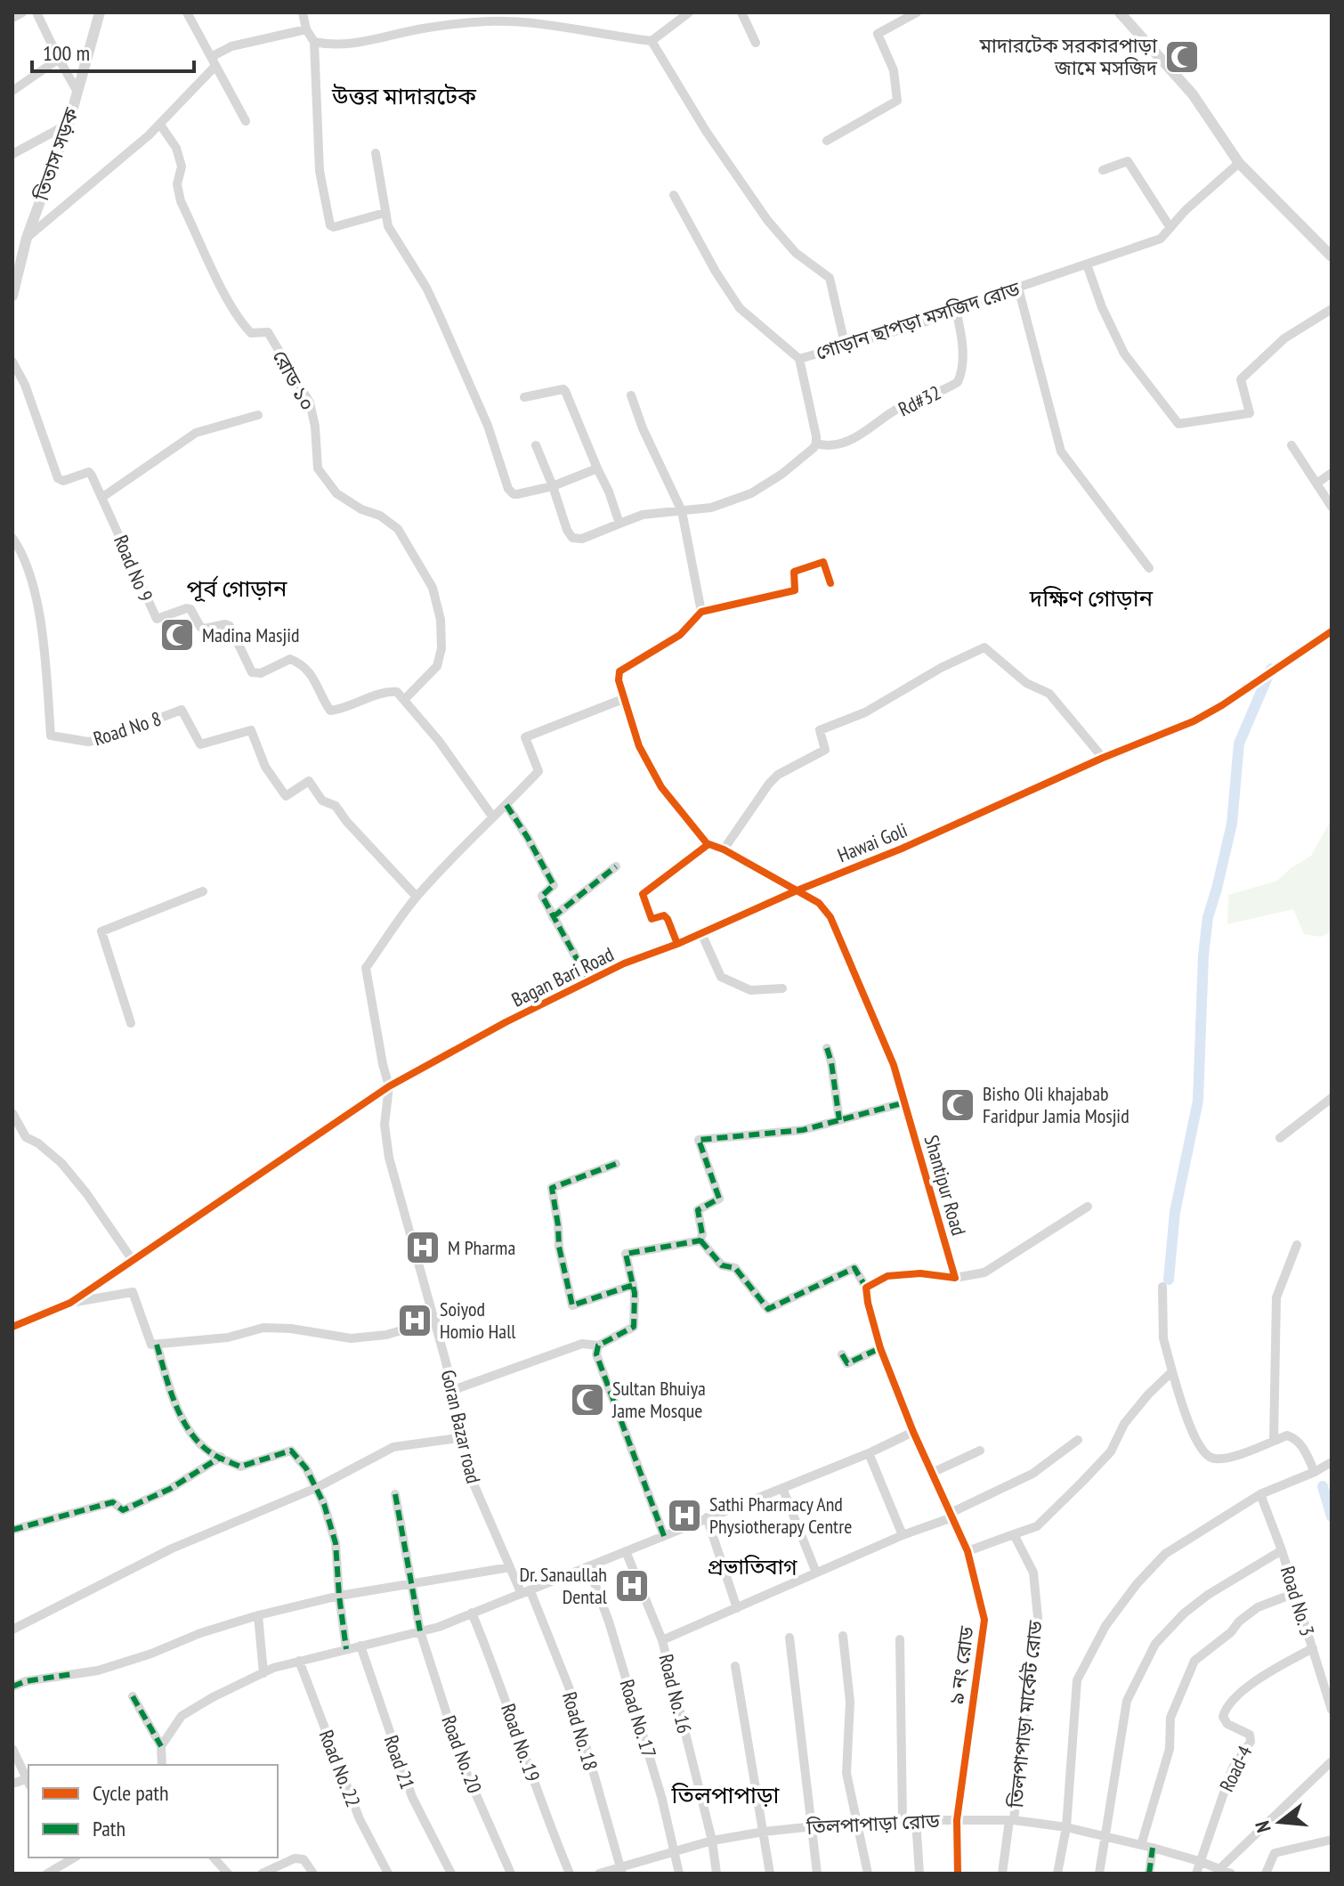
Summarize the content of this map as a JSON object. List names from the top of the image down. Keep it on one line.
{"streets":{"street":["তিতাস সড়ক","গোড়ান ছাপড়া মসজিদ রোড","রোড ১০","Rd#32","Road No 9","Road No 8","Hawai Goli","Bagan Bari Road","Shantipur Road","Goran Bazar road","Road No. 3","৯ নং রোড","Road No. 16","তিলপাপাড়া মার্কেট রোড","Road No. 17","Road No. 18","Road No. 19","Road No. 20","Road 21","Road No. 22","Road-4","তিলপাপাড়া রোড"]},"crossings":[["গোড়ান ছাপড়া মসজিদ রোড","Rd#32"],["রোড ১০","Road No 9"],["Hawai Goli","Bagan Bari Road"],["Hawai Goli","Shantipur Road"],["Bagan Bari Road","Shantipur Road"],["Bagan Bari Road","Goran Bazar road"],["Goran Bazar road","Road No. 18"],["Road No. 3","Road-4"],["৯ নং রোড","তিলপাপাড়া রোড"],["Road No. 16","তিলপাপাড়া রোড"],["তিলপাপাড়া মার্কেট রোড","তিলপাপাড়া রোড"],["Road No. 17","তিলপাপাড়া রোড"],["Road No. 18","তিলপাপাড়া রোড"],["Road-4","তিলপাপাড়া রোড"]],"districts":["উত্তর মাদারটেক","পূর্ব গোড়ান","দক্ষিণ গোড়ান","প্রভাতিবাগ","তিলপাপাড়া"],"places":{"mosque":["মাদারটেক সরকারপাড়া জামে মসজিদ","Madina Masjid","Bisho Oli khajabab Faridpur Jamia Mosjid","Sultan Bhuiya Jame Mosque"],"hospital":["M Pharma","Soiyod Homio Hall","Sathi Pharmacy And Physiotherapy Centre","Dr. Sanaullah Dental"]},"legend":["Cycle path","Path"],"scale_bar":"100 m","north":"left"}
